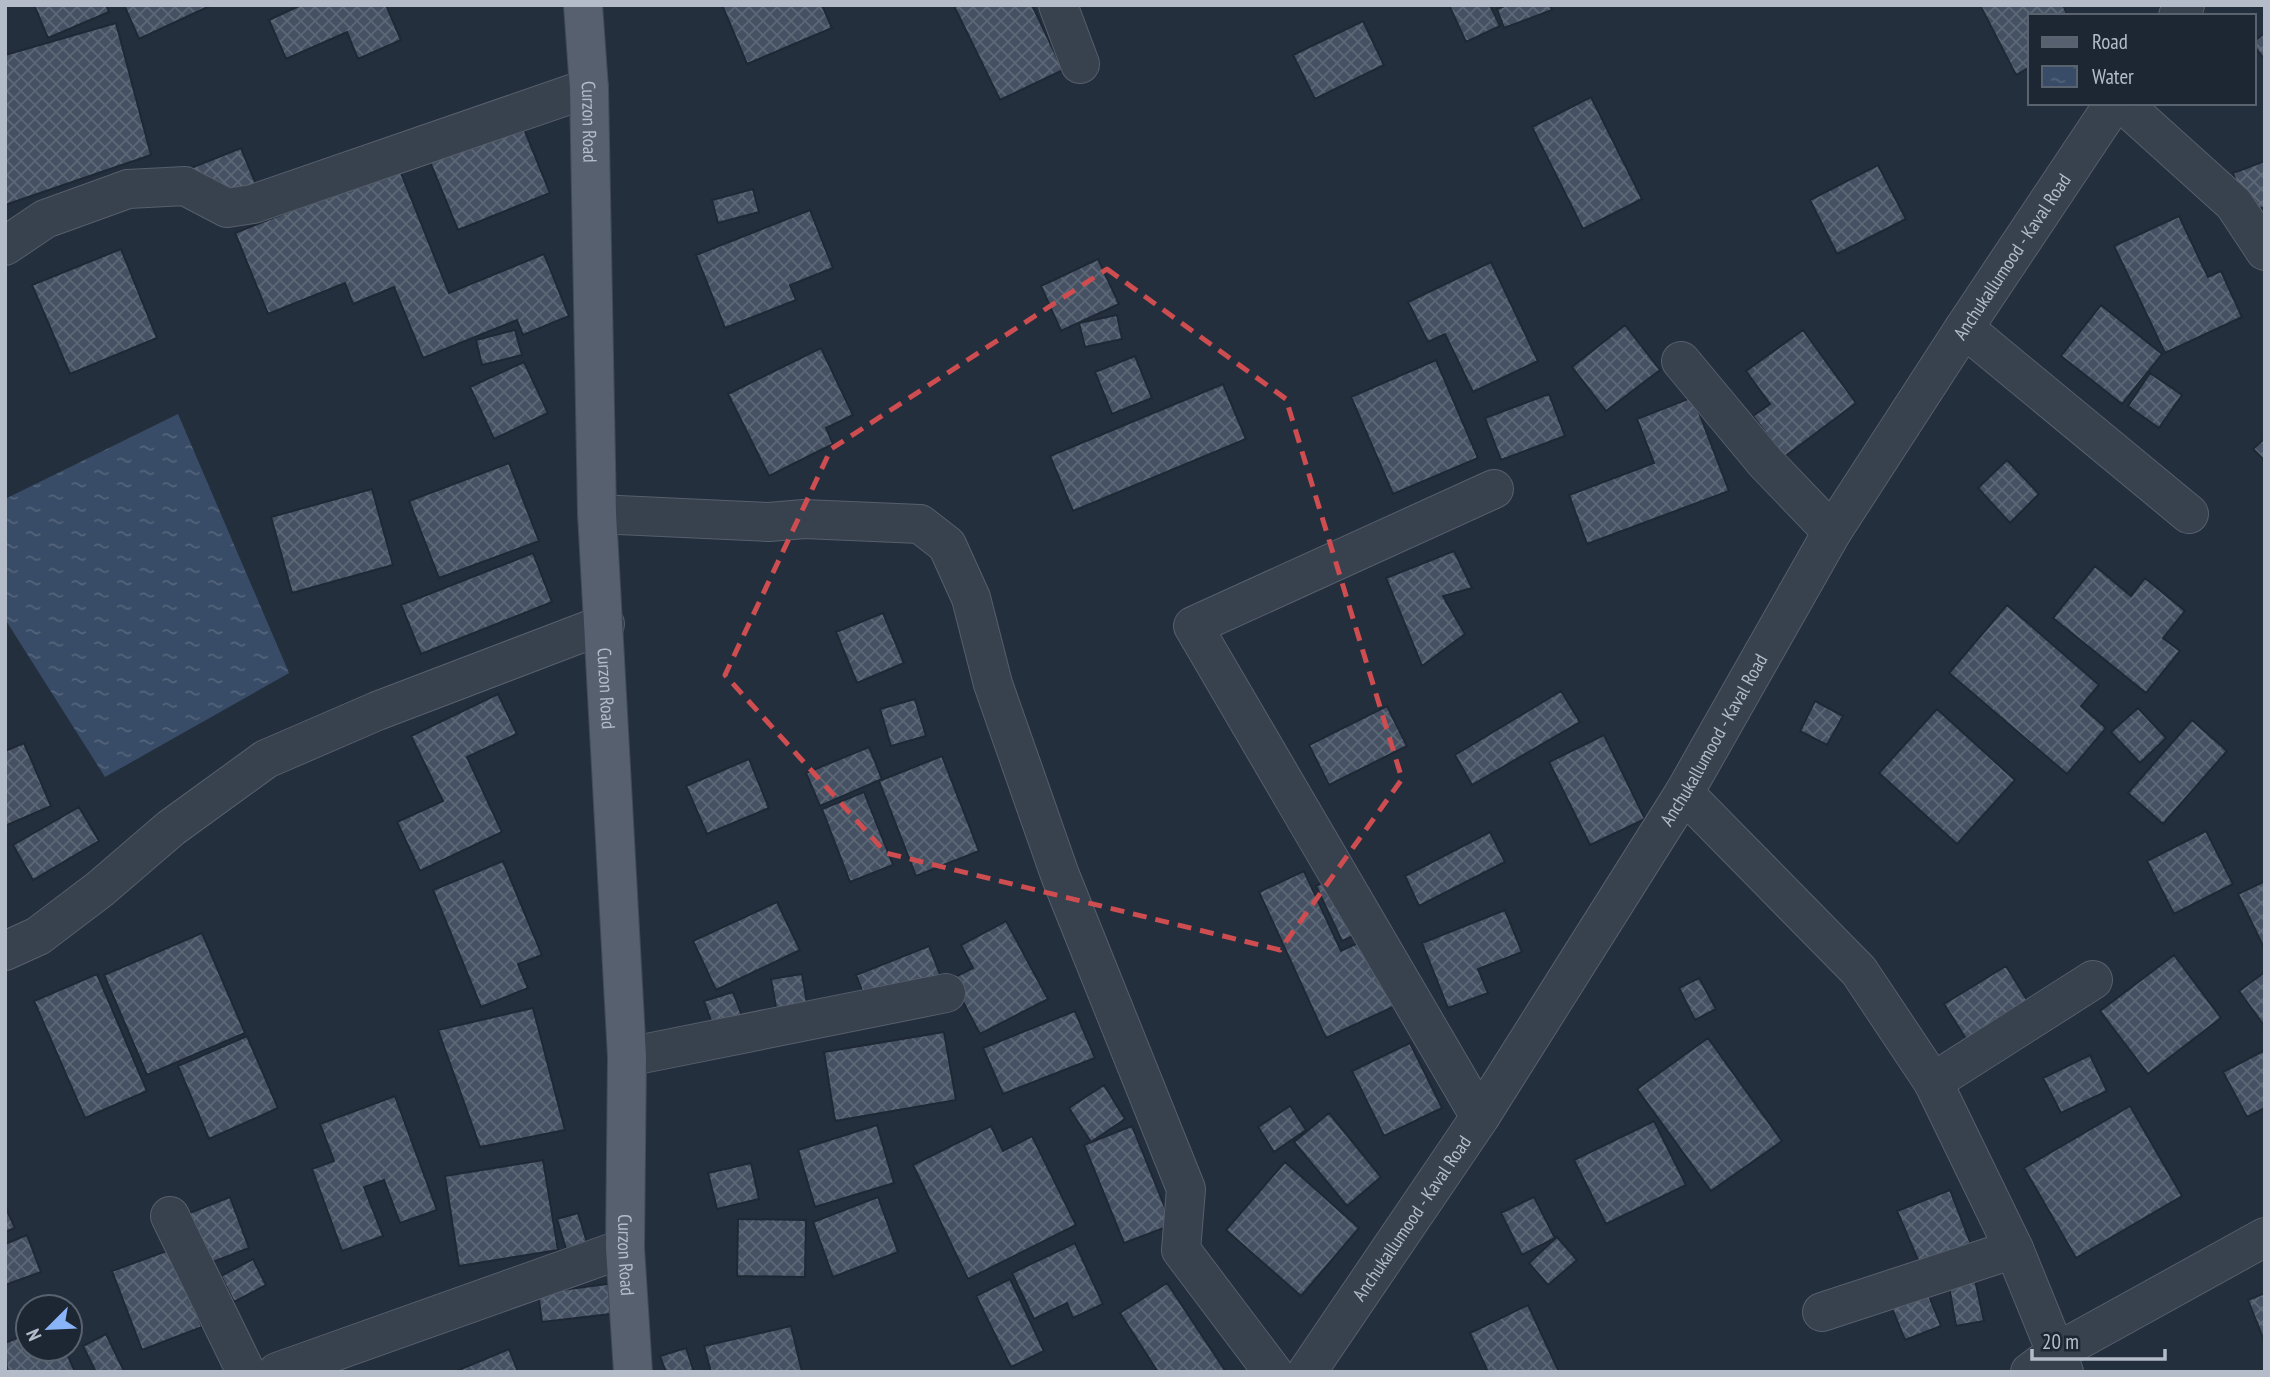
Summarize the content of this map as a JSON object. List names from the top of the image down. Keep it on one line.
{"streets":{"main road":["Curzon Road"],"street":["Anchukallumood - Kaval Road"]},"legend":["Road","Water"],"scale_bar":"20 m","north":"bottom left"}
